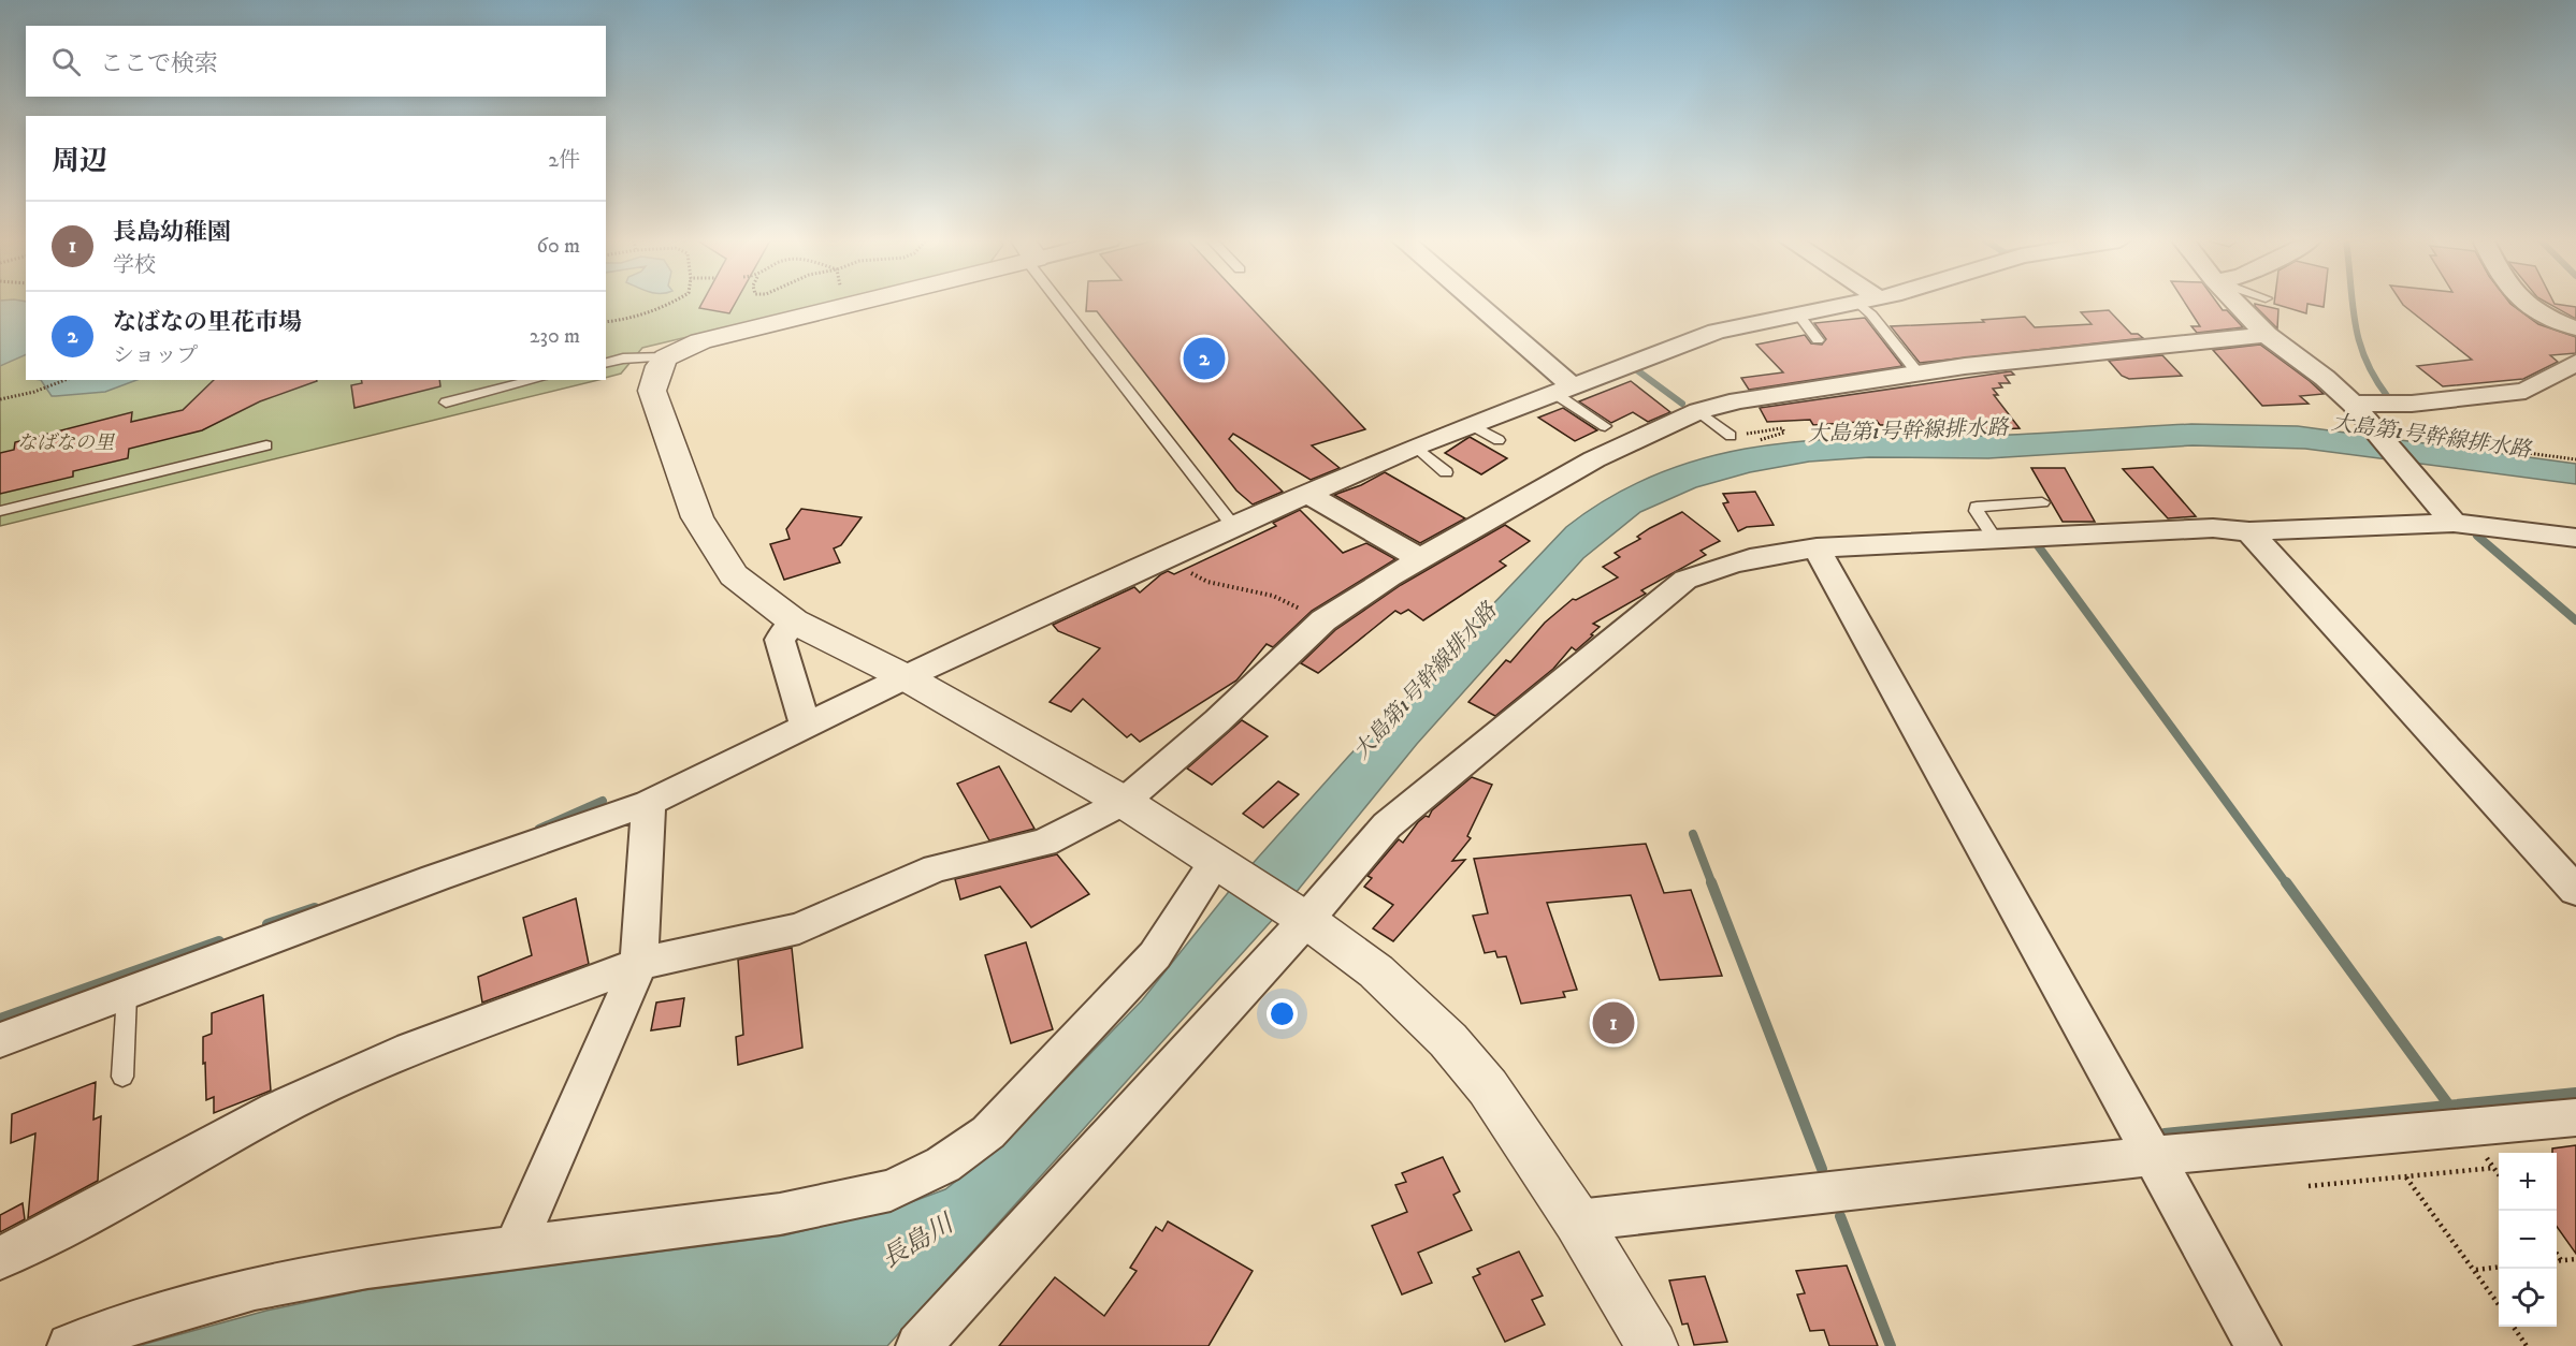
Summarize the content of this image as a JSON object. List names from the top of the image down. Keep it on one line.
{"water":["大島第1号幹線排水路","長島川"],"parks":["なばなの里"],"page":{"search":"ここで検索","heading":["周辺","2件"],"list":[{"mark":"1","name":"長島幼稚園","note":"学校","value":"60 m"},{"mark":"2","name":"なばなの里花市場","note":"ショップ","value":"230 m"}],"pins":["2","1"],"map_buttons":["+","−"]}}
